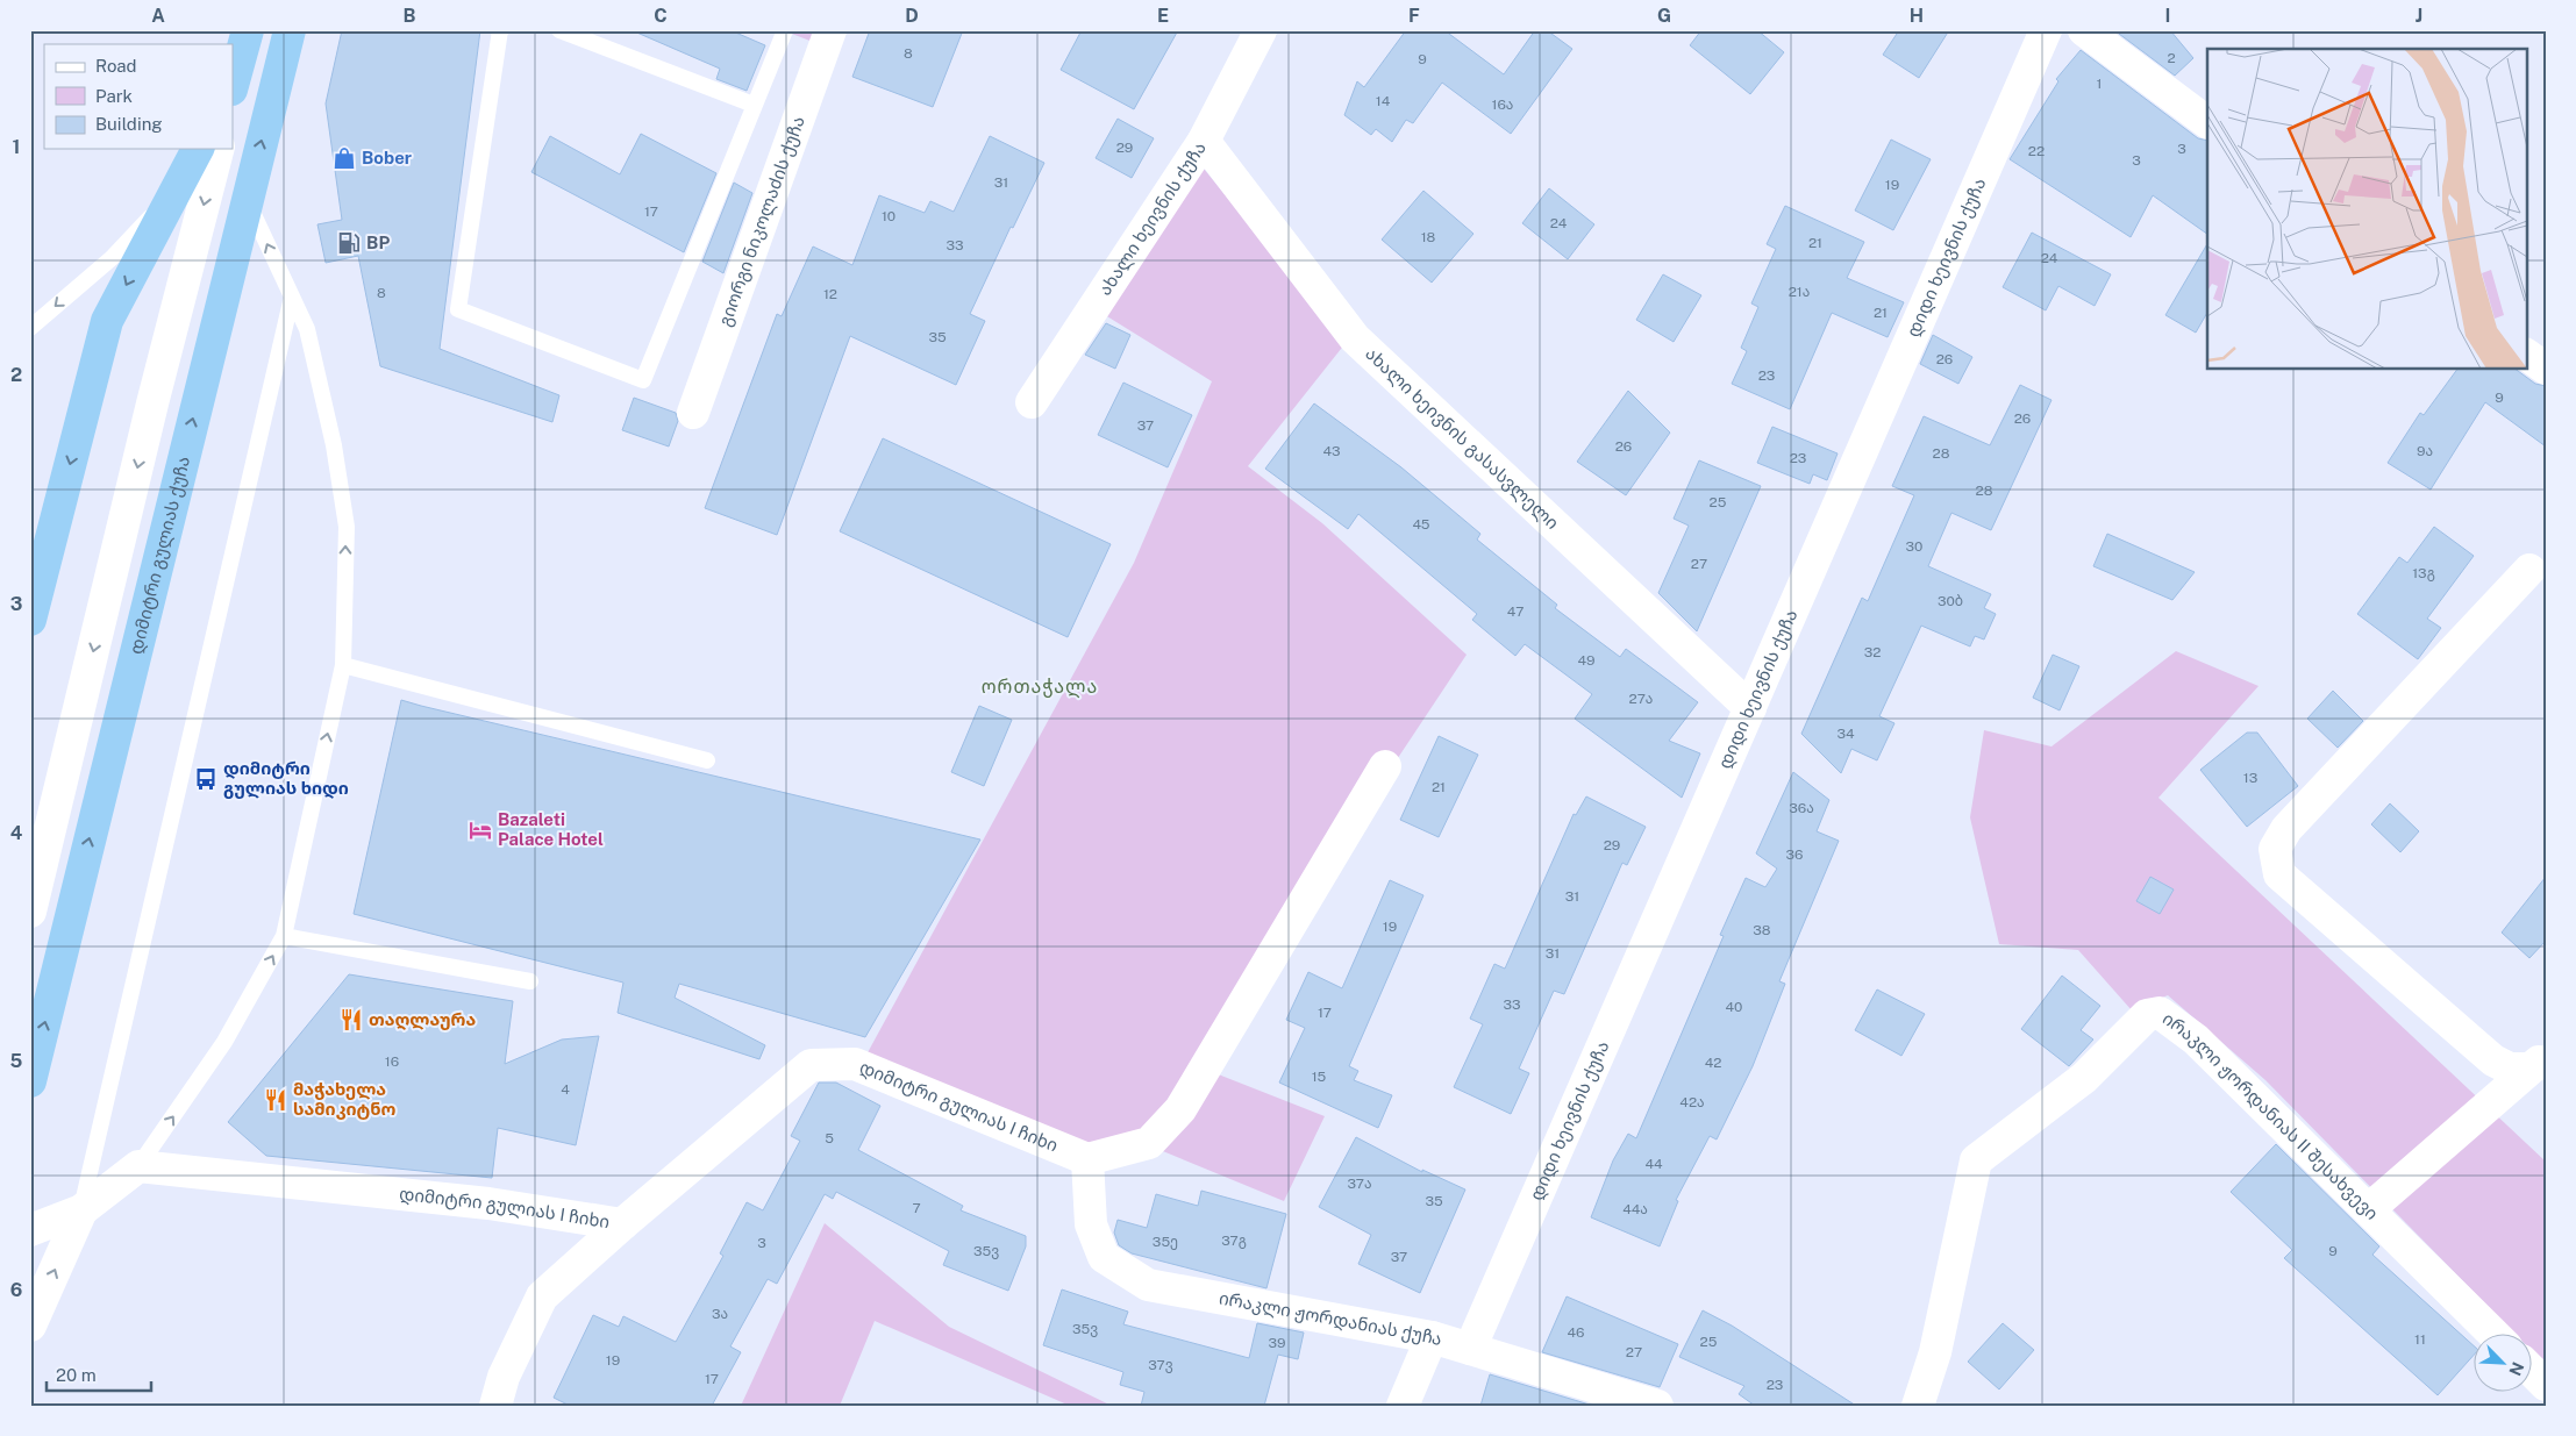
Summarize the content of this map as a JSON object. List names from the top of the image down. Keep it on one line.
{"streets":{"highway":["დიმიტრი გულიას ქუჩა"],"street":["ახალი ხეივნის ქუჩა","გიორგი ნიკოლაძის ქუჩა","დიდი ხეივნის ქუჩა","ახალი ხეივნის გასასვლელი","დიმიტრი გულიას I ჩიხი","ირაკლი ჟორდანიას II შესახვევი","ირაკლი ჟორდანიას ქუჩა"]},"crossings":[["ახალი ხეივნის ქუჩა","ახალი ხეივნის გასასვლელი"],["დიდი ხეივნის ქუჩა","ახალი ხეივნის გასასვლელი"],["დიდი ხეივნის ქუჩა","ირაკლი ჟორდანიას ქუჩა"],["დიმიტრი გულიას I ჩიხი","ირაკლი ჟორდანიას ქუჩა"]],"districts":["ორთაჭალა"],"places":{"shop":["Bober"],"fuel station":["BP"],"bus stop":["დიმიტრი გულიას ხიდი"],"hotel":["Bazaleti Palace Hotel"],"restaurant":["თაღლაურა","მაჭახელა სამიკიტნო"]},"house_numbers":["8","2","9","1","14","16ა","29","3","22","3","31","19","17","10","24","18","21","33","24","21ა","8","12","21","35","26","23","9","26","37","26","43","9ა","28","23","28","25","45","30","27","13გ","30ბ","47","32","49","27ა","34","13","21","36ა","29","36","31","19","38","31","33","40","17","16","42","15","4","42ა","5","44","37ა","35","7","44ა","37გ","35ე","3","35ვ","9","37","3ა","35ვ","46","11","25","39","27","19","37ვ","17","23"],"legend":["Road","Park","Building"],"scale_bar":"20 m","north":"bottom right","grid":{"columns":["A","B","C","D","E","F","G","H","I","J"],"rows":["1","2","3","4","5","6"]}}
